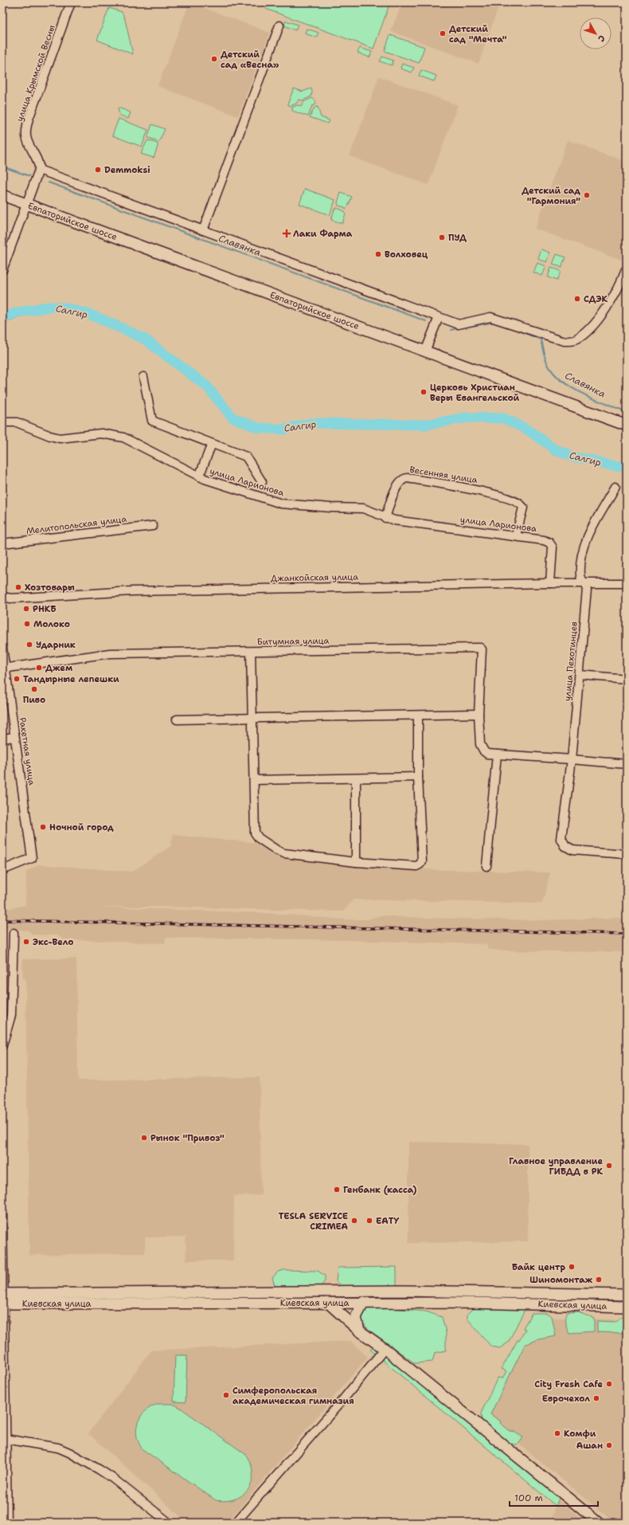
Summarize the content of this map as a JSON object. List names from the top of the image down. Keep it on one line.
{"streets":{"main road":["Евпаторийское шоссе","Киевская улица"],"street":["улица Крымской Весны","Весенняя улица","улица Ларионова","Мелитопольская улица","Джанкойская улица","Битумная улица","улица Пехотинцев","Ракетная улица"]},"crossings":[["Весенняя улица","улица Ларионова"],["улица Ларионова","Джанкойская улица"],["Джанкойская улица","улица Пехотинцев"],["Битумная улица","Ракетная улица"]],"water":["Славянка","Салгир"],"places":{"other":["Детский сад \"Мечта\"","Детский сад «Весна»","Demmoksi","Детский сад \"Гармония\"","ПУД","Волховец","СДЭК","Церковь Христиан Веры Евангельской","Хозтовары","РНКБ","Молоко","Ударник","Джем","Тандырные лепешки","Пиво","Ночной город","Экс-Вело","Рынок \"Привоз\"","Главное управление ГИБДД в РК","Генбанк (касса)","TESLA SERVICE CRIMEA","EАTY","Байк центр","Шиномонтаж","City Fresh Cafe","Симферопольская академическая гимназия","Еврочехол","Комфи","Ашан"],"health":["Лаки Фарма"]},"scale_bar":"100 m","north":"bottom right"}
